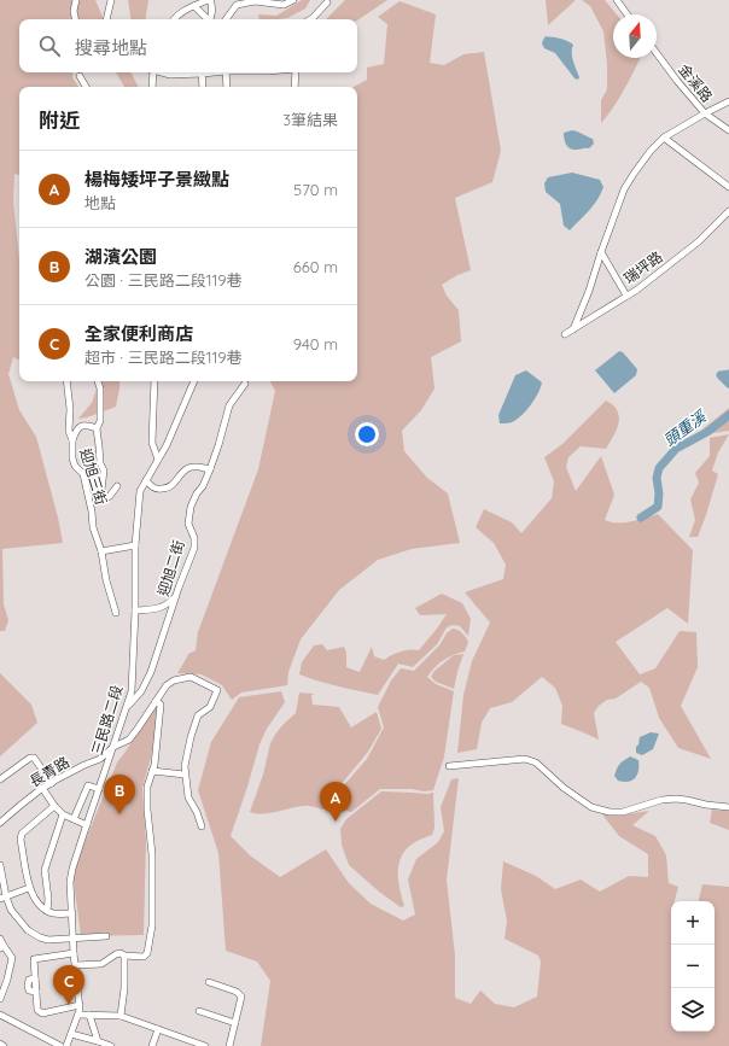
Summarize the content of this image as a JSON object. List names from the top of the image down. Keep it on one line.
{"streets":{"street":["金溪路","瑞坪路","迎旭三街","迎旭二街","三民路二段","長青路"]},"crossings":[["迎旭二街","三民路二段"],["三民路二段","長青路"]],"water":["頭重溪"],"north":"top","page":{"search":"搜尋地點","heading":["附近","3筆結果"],"list":[{"mark":"A","name":"楊梅矮坪子景緻點","note":"地點","value":"570 m"},{"mark":"B","name":"湖濱公園","note":"公園 · 三民路二段119巷","value":"660 m"},{"mark":"C","name":"全家便利商店","note":"超市 · 三民路二段119巷","value":"940 m"}],"pins":["B","A","C"],"map_buttons":["+","−"]}}
